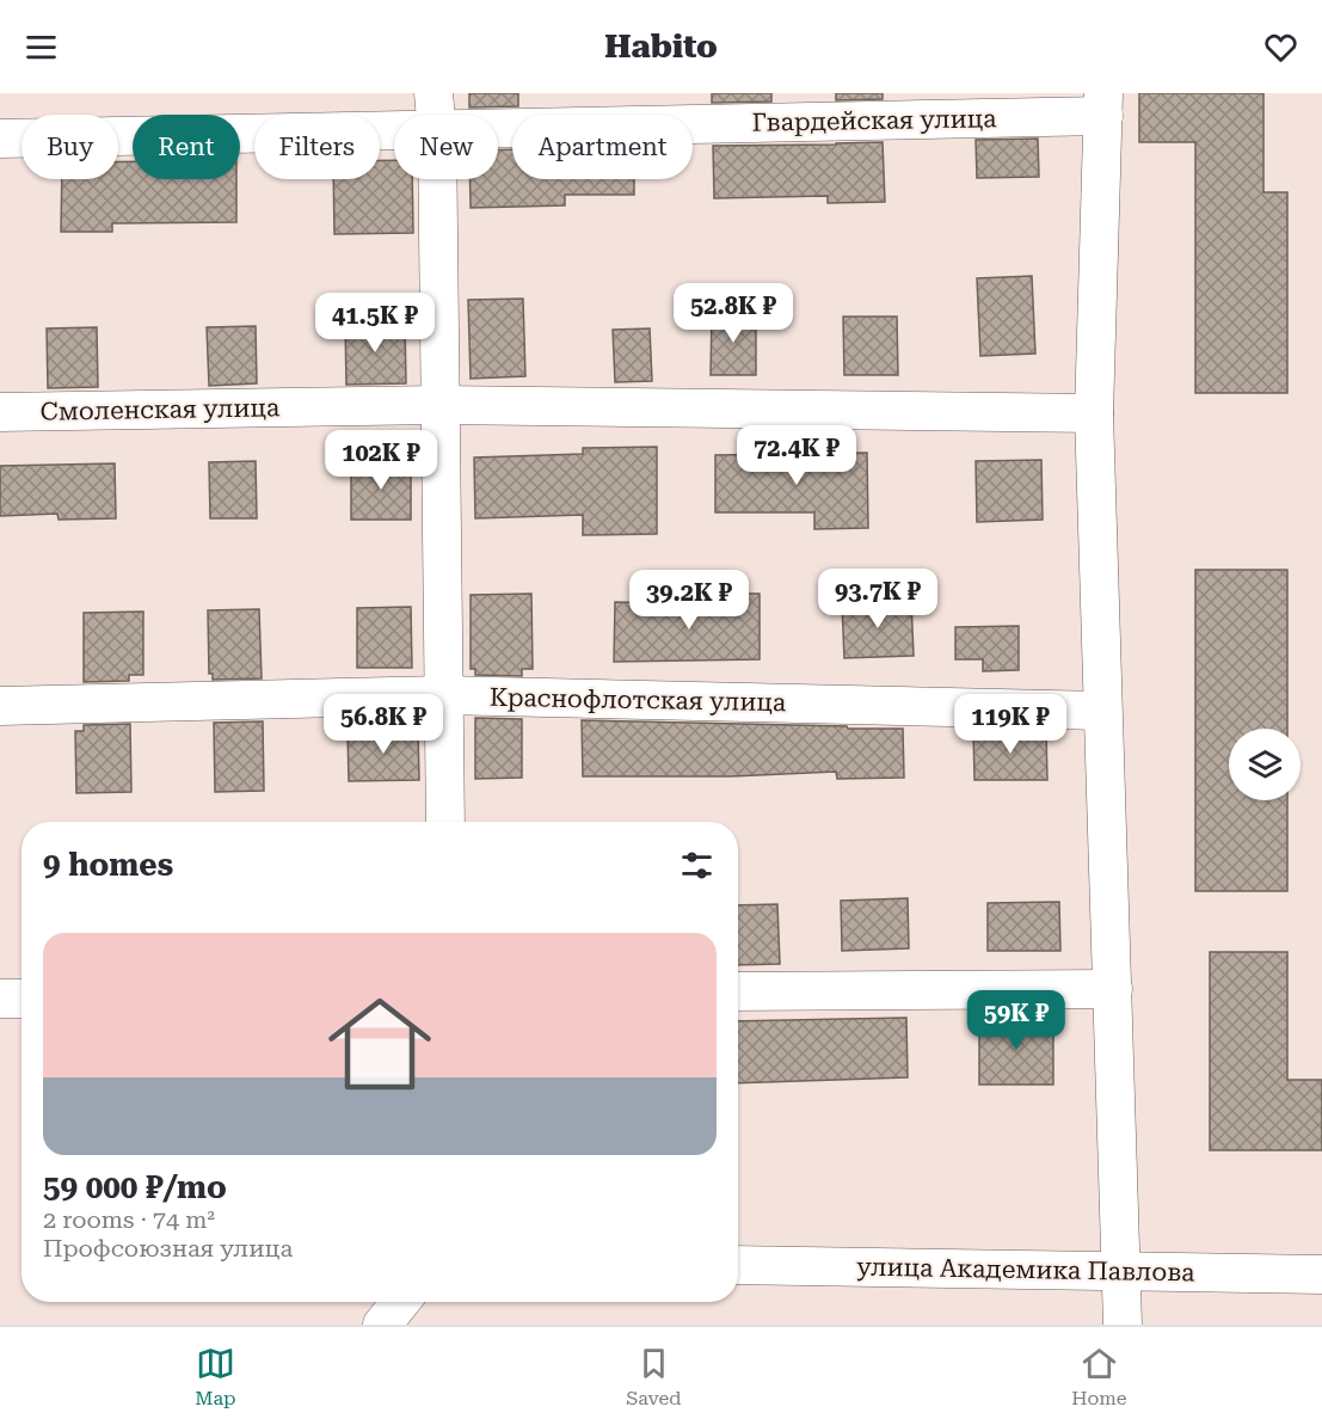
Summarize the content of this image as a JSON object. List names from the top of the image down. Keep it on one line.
{"streets":{"street":["Гвардейская улица","Смоленская улица","Краснофлотская улица","улица Академика Павлова"]},"page":{"header":"Habito","chip":["Buy","Rent","Filters","New","Apartment"],"price":["52.8K ₽","41.5K ₽","72.4K ₽","102K ₽","93.7K ₽","39.2K ₽","56.8K ₽","119K ₽","59K ₽"],"heading":"9 homes","list":[{"name":"59 000 ₽/mo","note":"2 rooms · 74 m² · Профсоюзная улица"}],"tabs":["Map","Saved","Home"]}}
